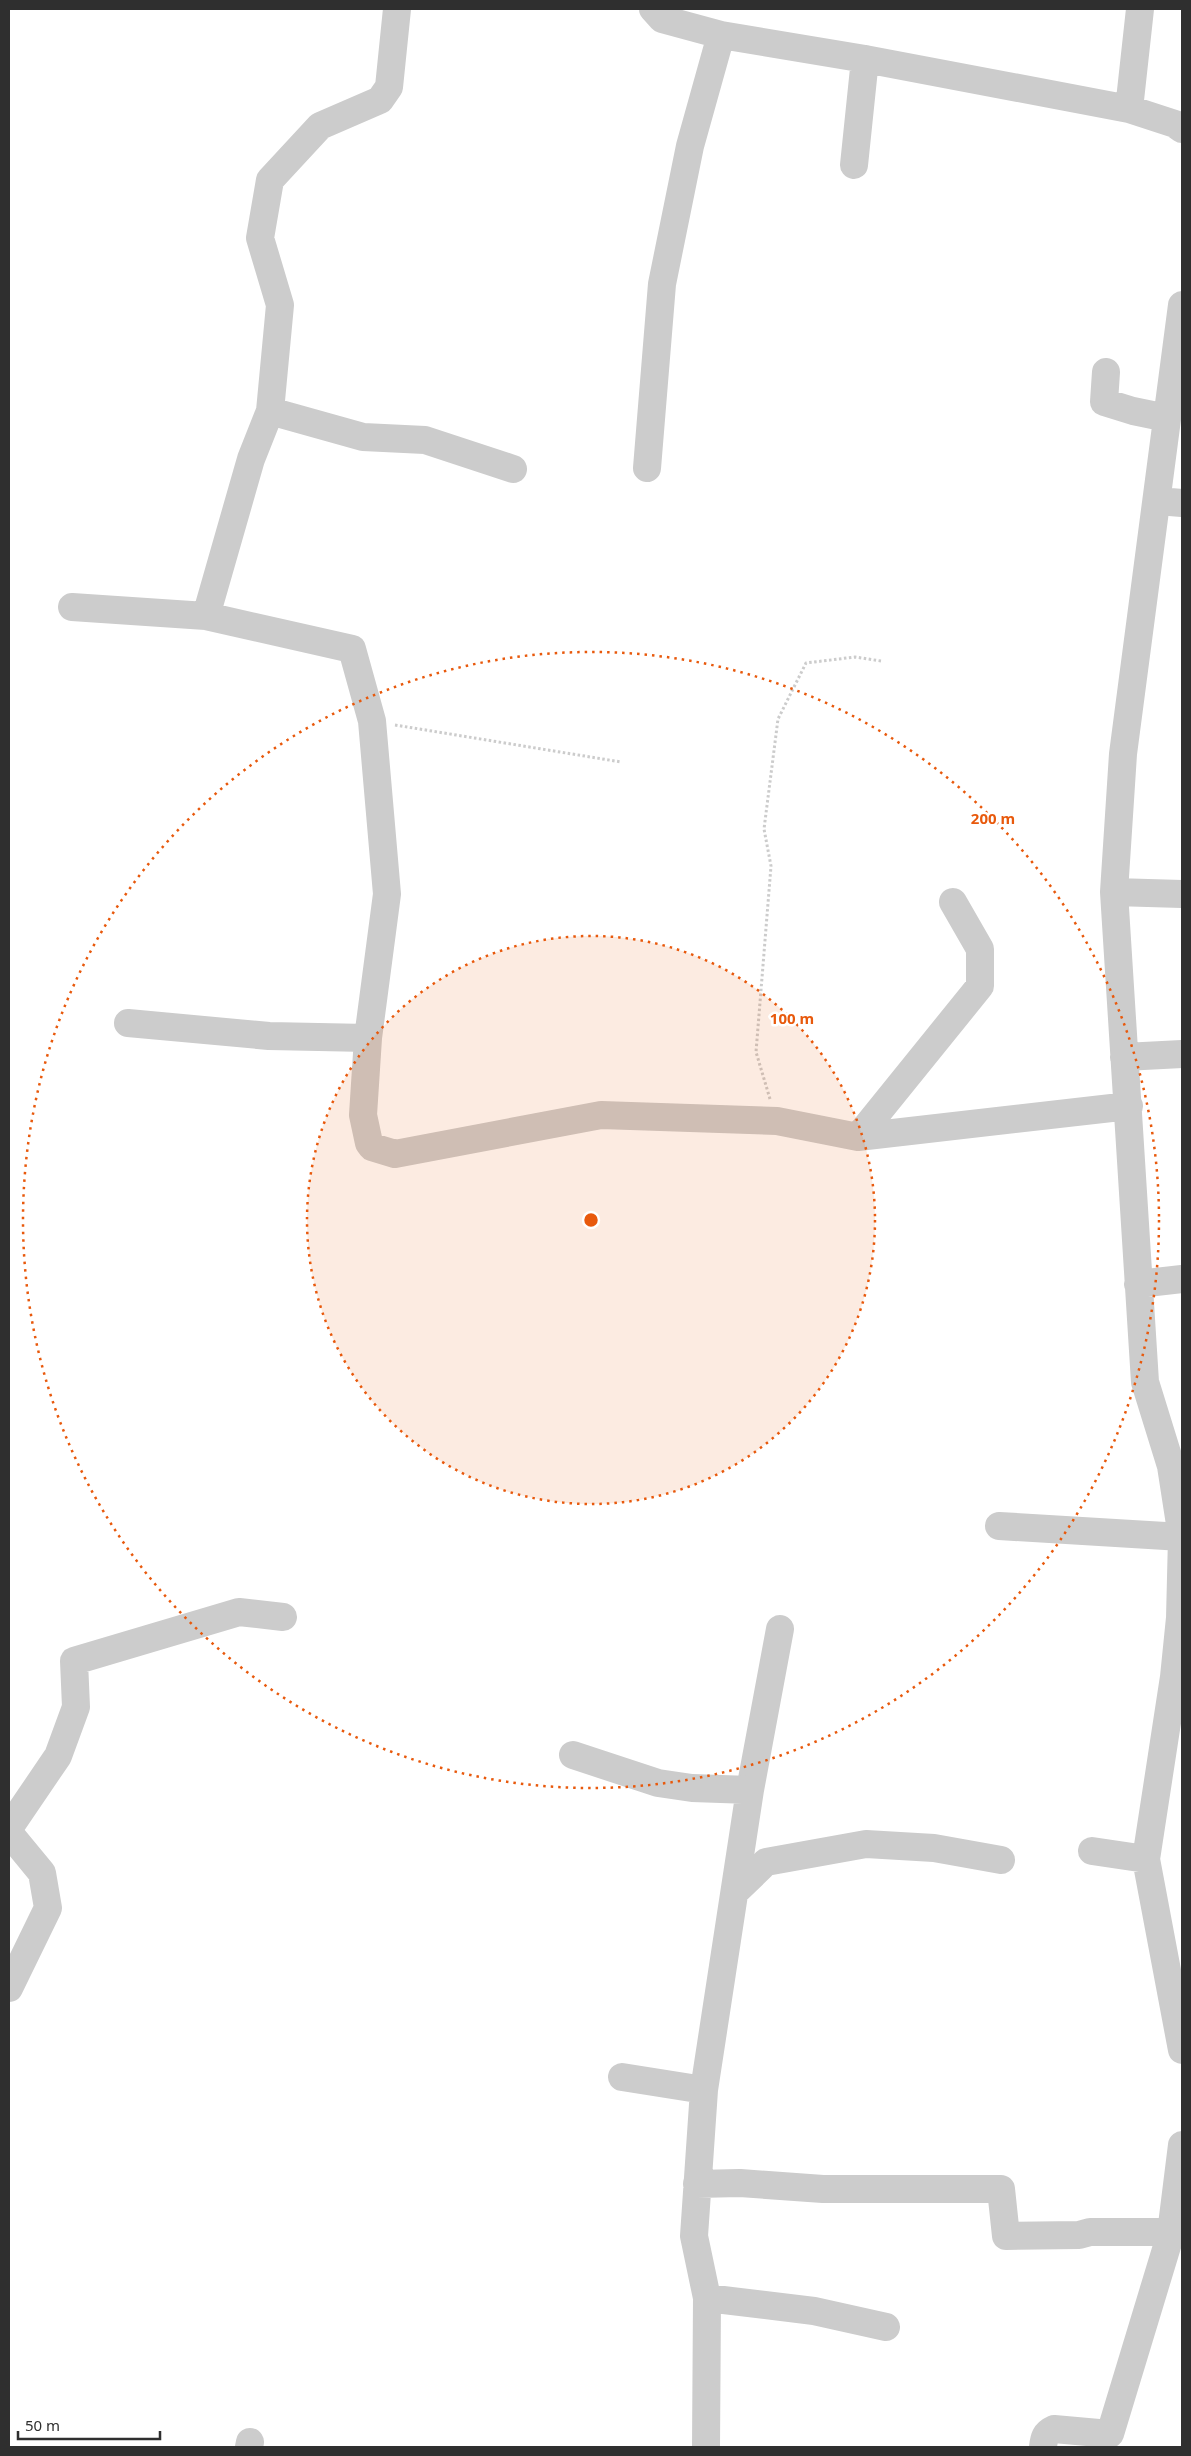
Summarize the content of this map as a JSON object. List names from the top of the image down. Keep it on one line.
{"scale_bar":"50 m","rings":["200 m","100 m"]}
